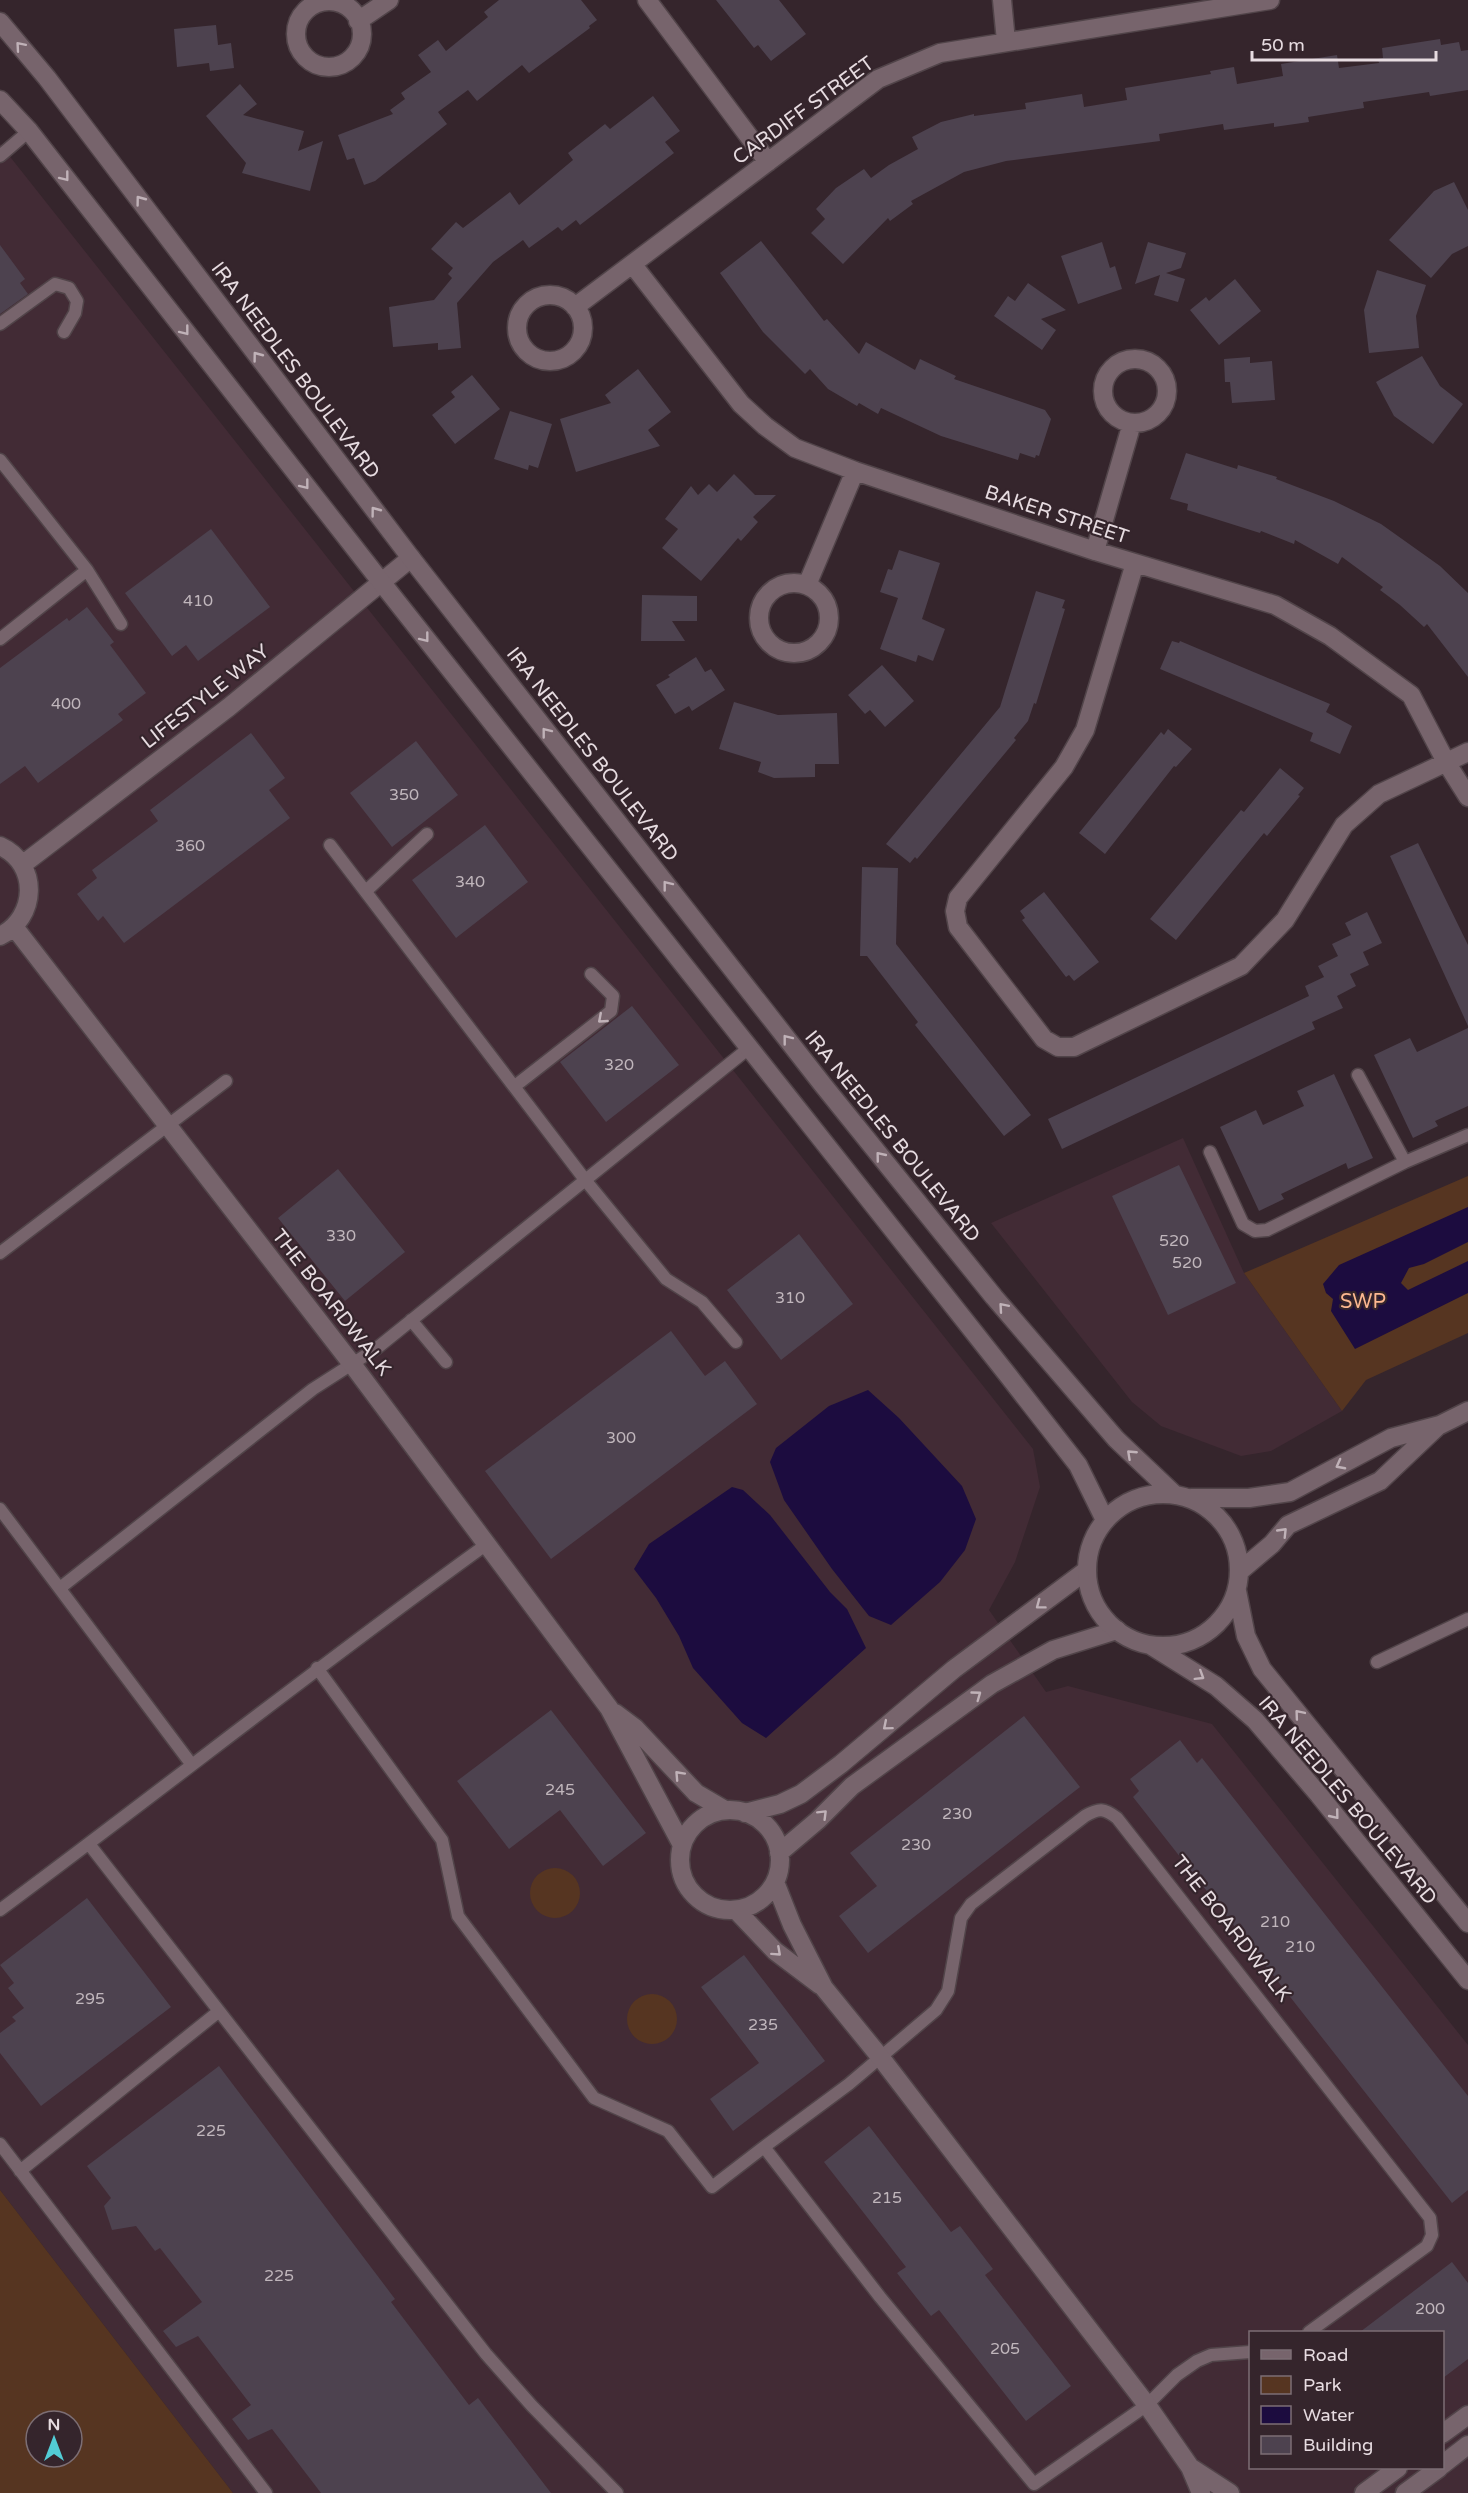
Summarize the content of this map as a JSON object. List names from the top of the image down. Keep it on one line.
{"streets":{"street":["CARDIFF STREET","IRA NEEDLES BOULEVARD","BAKER STREET","LIFESTYLE WAY","THE BOARDWALK"]},"crossings":[["CARDIFF STREET","BAKER STREET"],["IRA NEEDLES BOULEVARD","LIFESTYLE WAY"]],"parks":["SWP"],"house_numbers":["410","400","350","360","340","320","330","520","520","310","300","245","230","230","210","210","295","235","225","215","225","200","205"],"legend":["Road","Park","Water","Building"],"scale_bar":"50 m","north":"top"}
